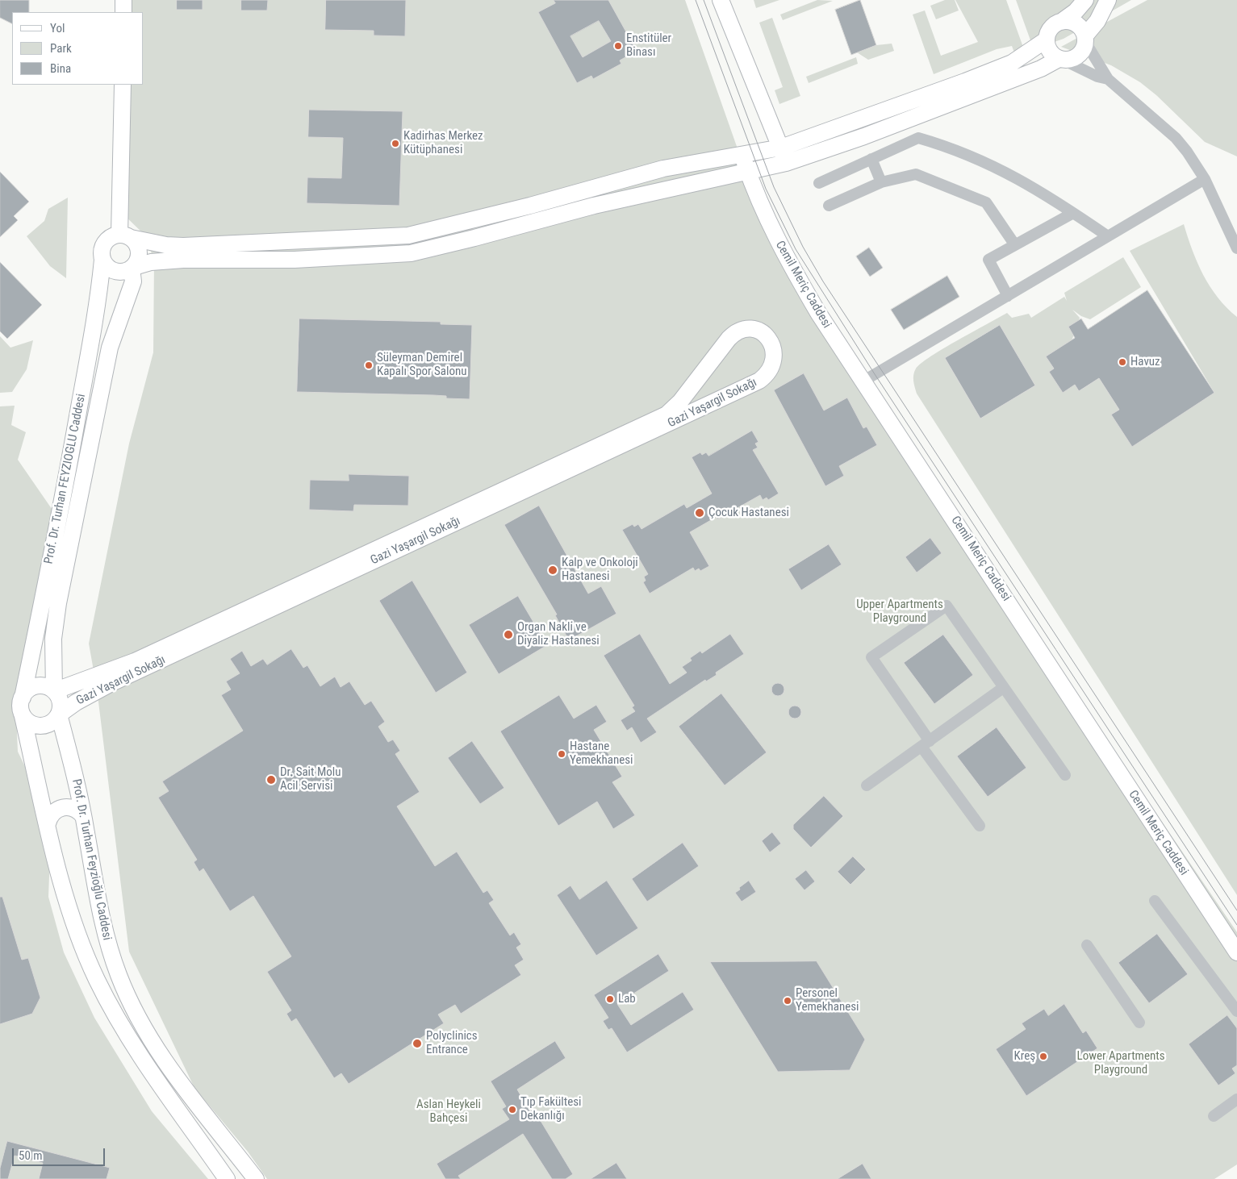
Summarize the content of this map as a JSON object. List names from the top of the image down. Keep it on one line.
{"streets":{"street":["Cemil Meriç Caddesi","Gazi Yaşargil Sokağı","Prof. Dr. Turhan FEYZIOGLU Caddesi","Prof. Dr. Turhan Feyzioğlu Caddesi"]},"crossings":[["Gazi Yaşargil Sokağı","Prof. Dr. Turhan FEYZIOGLU Caddesi"],["Gazi Yaşargil Sokağı","Prof. Dr. Turhan Feyzioğlu Caddesi"],["Prof. Dr. Turhan FEYZIOGLU Caddesi","Prof. Dr. Turhan Feyzioğlu Caddesi"]],"parks":["Upper Apartments Playground","Lower Apartments Playground","Aslan Heykeli Bahçesi"],"places":["Enstitüler Binası","Kadirhas Merkez Kütüphanesi","Havuz","Süleyman Demirel Kapalı Spor Salonu","Çocuk Hastanesi","Kalp ve Onkoloji Hastanesi","Organ Nakli ve Diyaliz Hastanesi","Hastane Yemekhanesi","Dr. Sait Molu Acil Servisi","Lab","Personel Yemekhanesi","Polyclinics Entrance","Kreş","Tıp Fakültesi Dekanlığı"],"legend":["Yol","Park","Bina"],"scale_bar":"50 m"}
